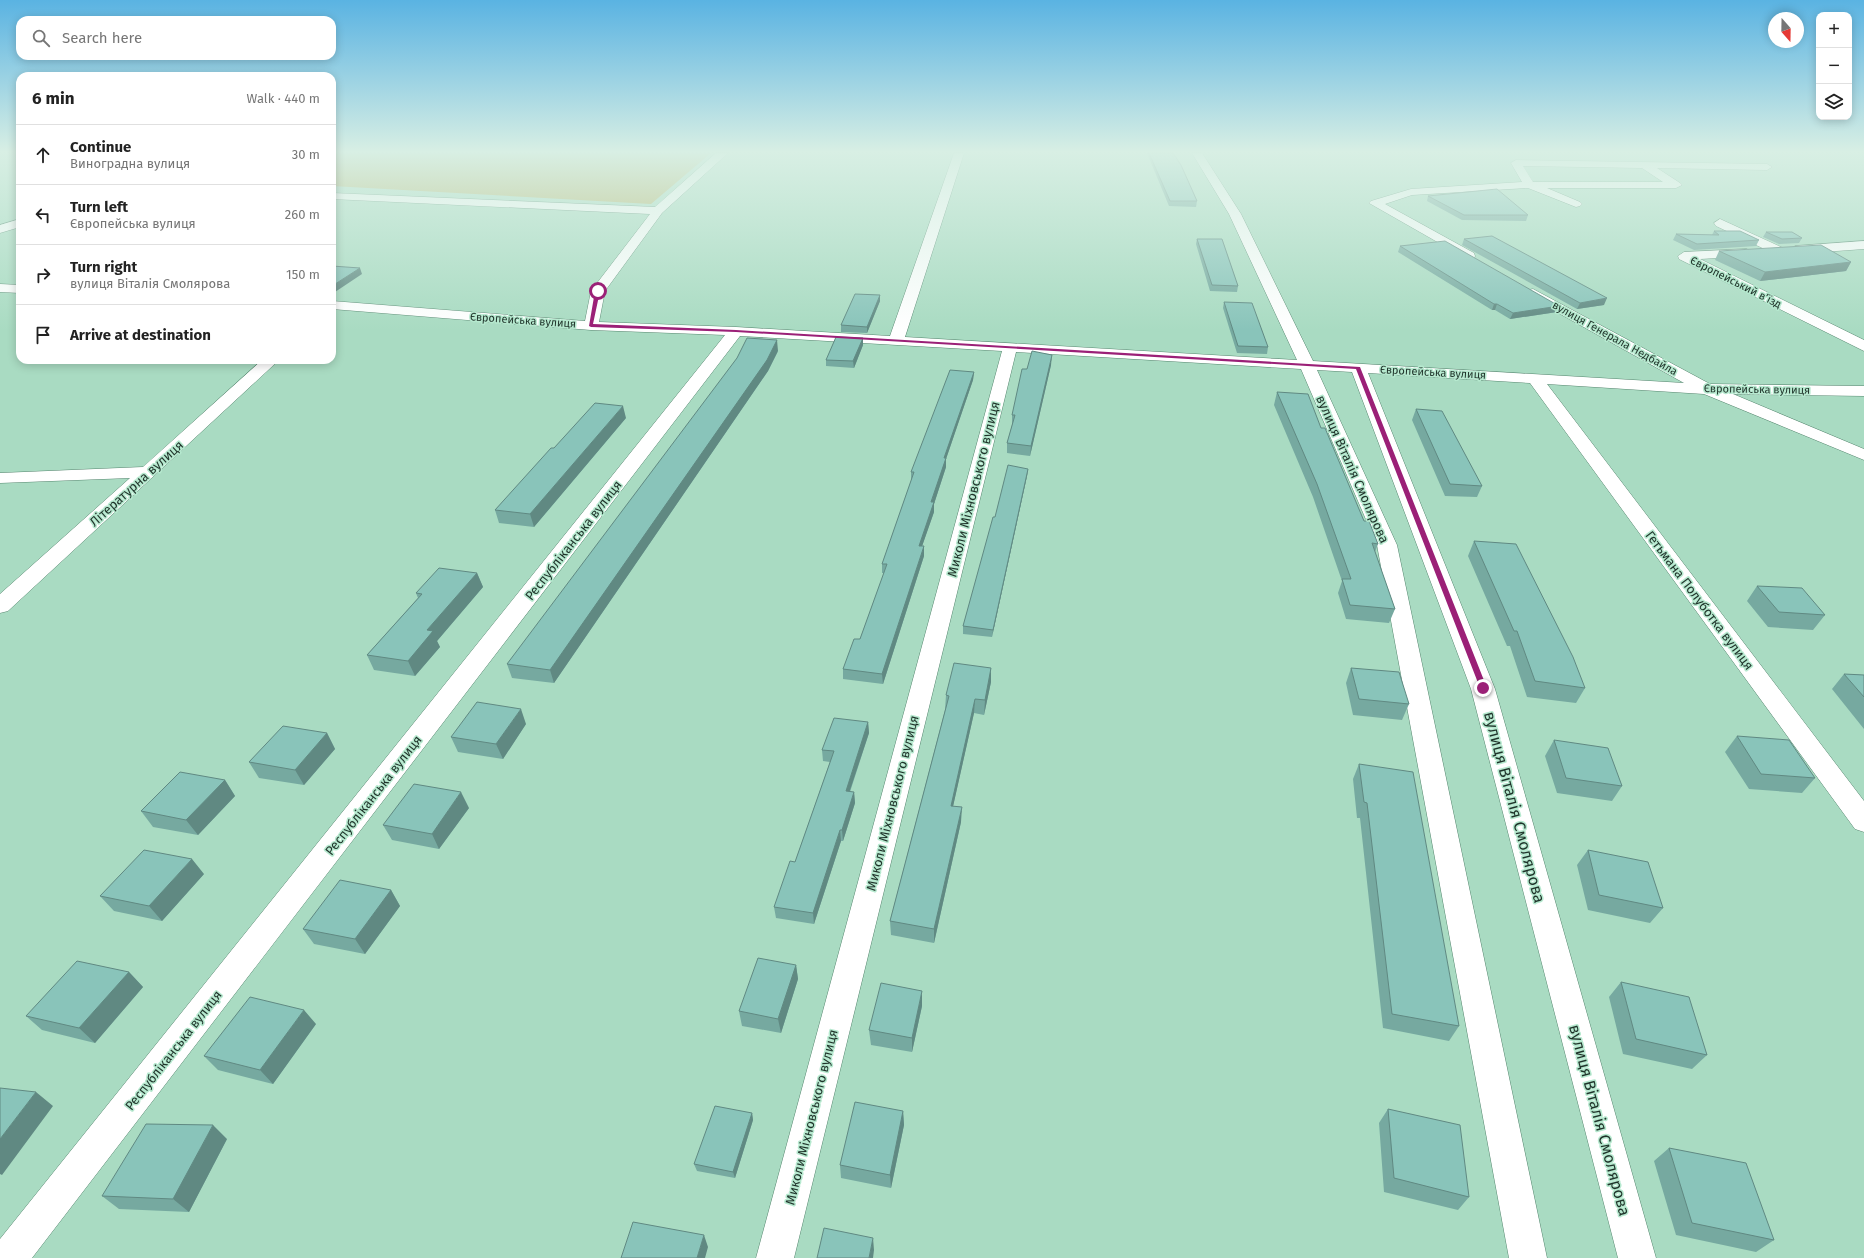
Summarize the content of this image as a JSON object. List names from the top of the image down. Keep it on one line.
{"streets":{"street":["Європейський в’їзд","Європейська вулиця","вулиця Генерала Недбайла","вулиця Віталія Смолярова","Літературна вулиця","Миколи Міхновського вулиця","Республіканська вулиця","Гетьмана Полуботка вулиця"]},"crossings":[["Європейська вулиця","вулиця Генерала Недбайла"],["Європейська вулиця","вулиця Віталія Смолярова"],["Європейська вулиця","Миколи Міхновського вулиця"],["Європейська вулиця","Республіканська вулиця"],["Європейська вулиця","Гетьмана Полуботка вулиця"]],"north":"bottom","page":{"map_buttons":["+","−"],"search":"Search here","heading":["6 min","Walk · 440 m"],"list":[["Continue","Виноградна вулиця","30 m"],["Turn left","Європейська вулиця","260 m"],["Turn right","вулиця Віталія Смолярова","150 m"],"Arrive at destination"]}}
